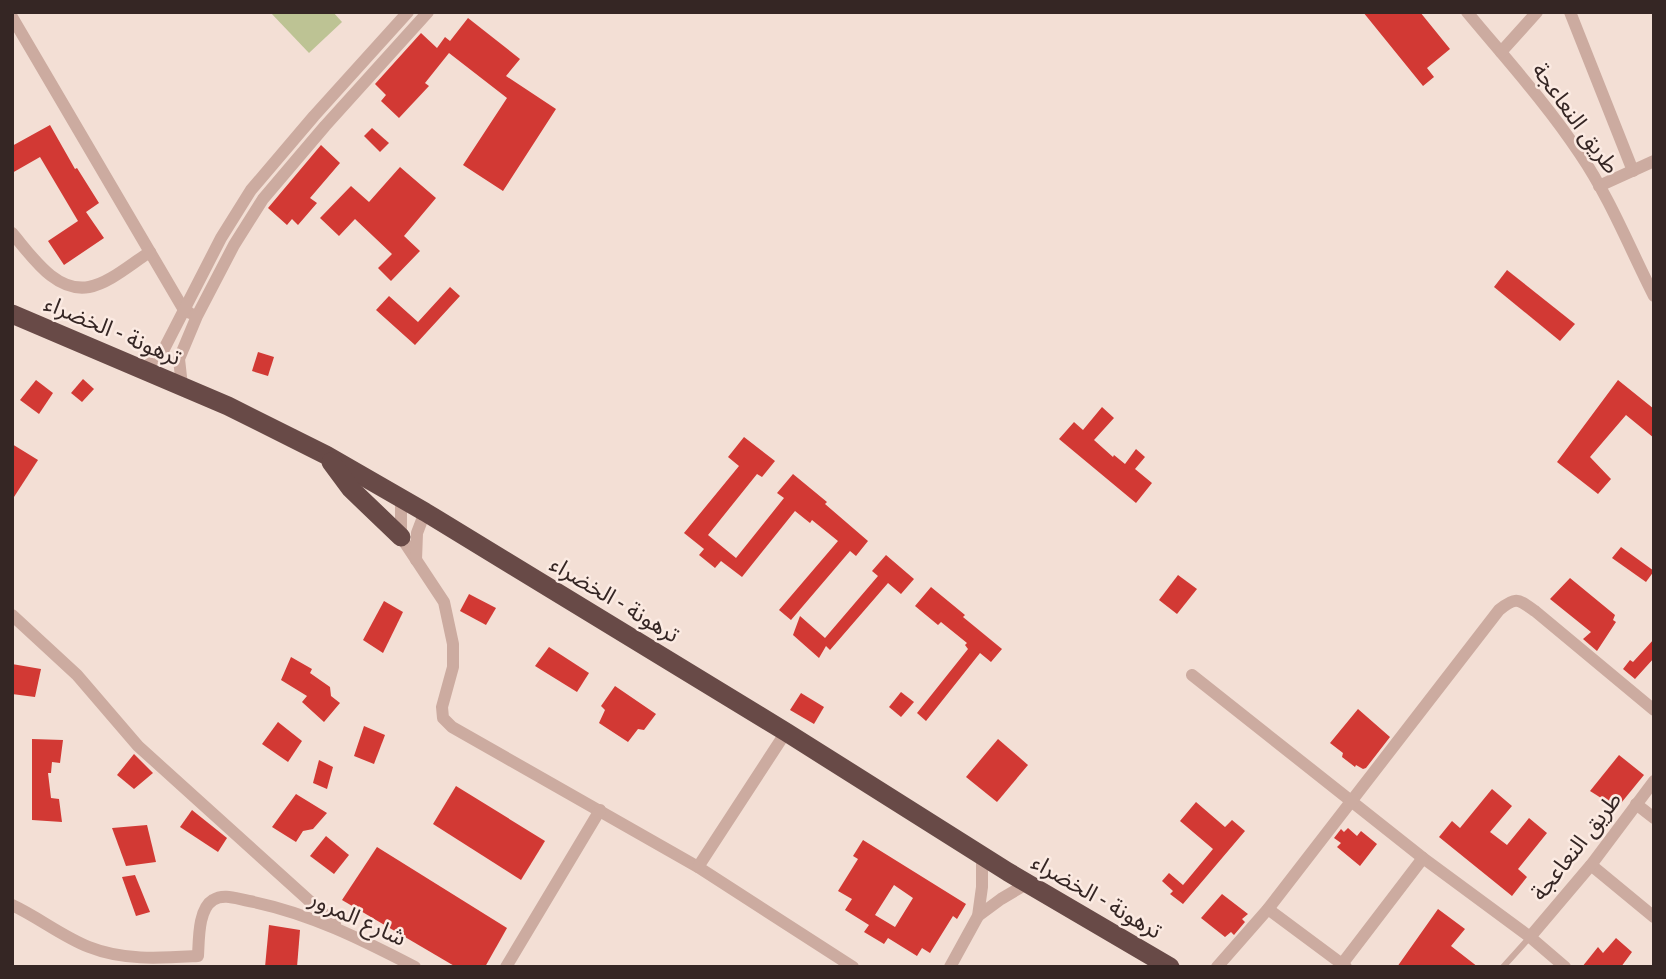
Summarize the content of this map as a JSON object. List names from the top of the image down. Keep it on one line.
{"streets":{"highway":["ترهونة - الخضراء"],"street":["طريق النعاعجة","شارع المرور"]}}
